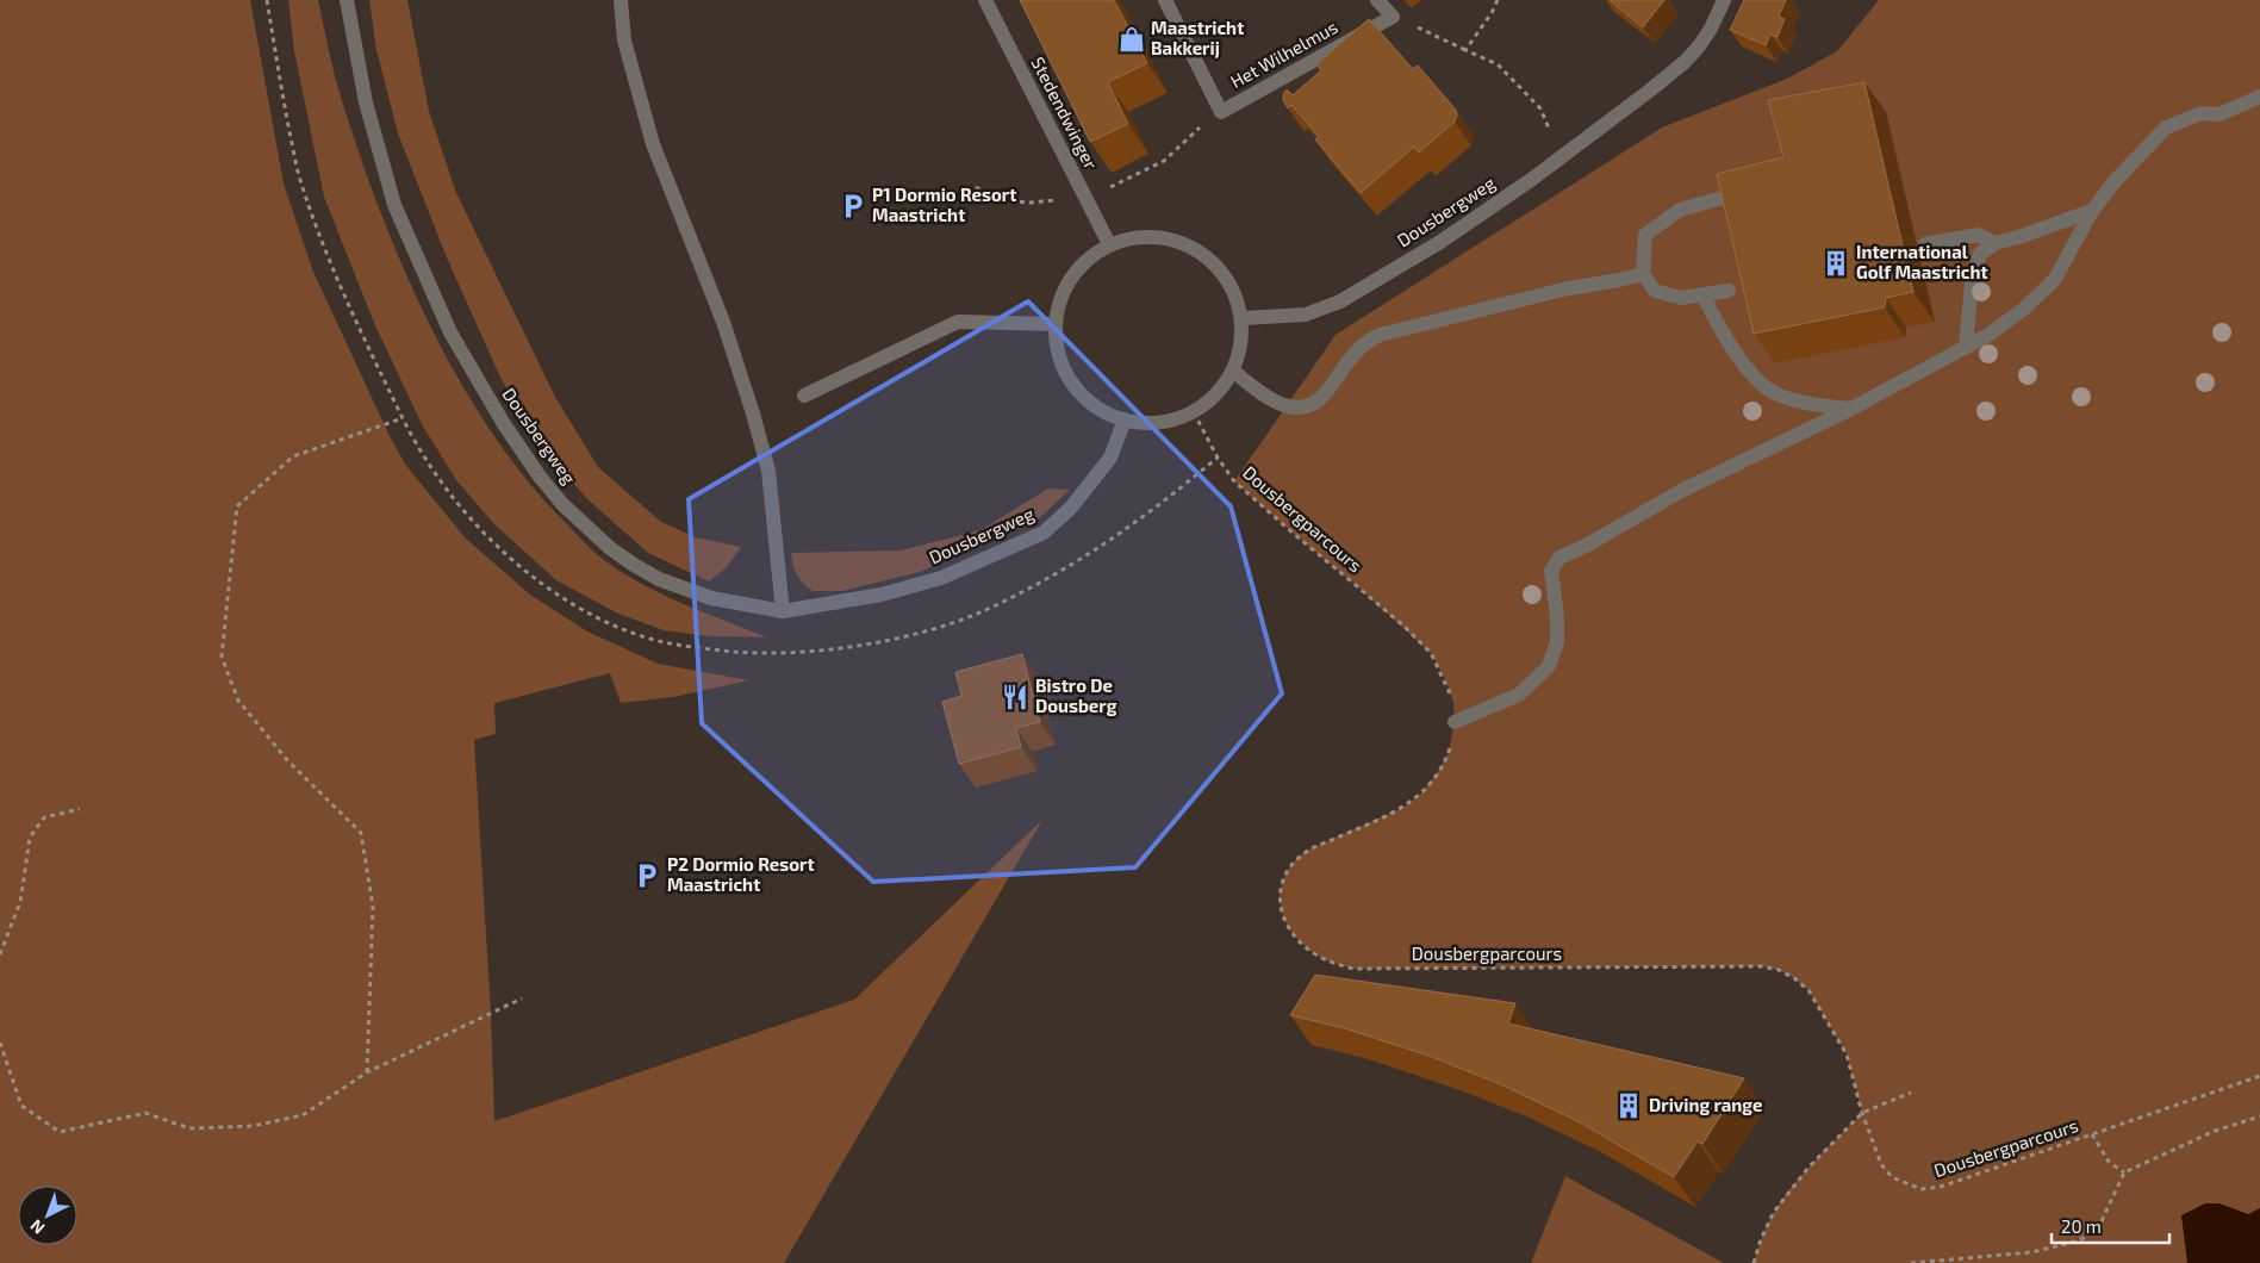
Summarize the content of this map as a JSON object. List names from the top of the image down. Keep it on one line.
{"streets":{"street":["Het Wilhelmus","Stedendwinger","Dousbergweg"],"path":["Dousbergparcours"]},"crossings":[["Stedendwinger","Dousbergweg"],["Stedendwinger","Dousbergparcours"],["Dousbergweg","Dousbergparcours"]],"places":{"shop":["Maastricht Bakkerij"],"parking":["P1 Dormio Resort Maastricht","P2 Dormio Resort Maastricht"],"building":["International Golf Maastricht","Driving range"],"restaurant":["Bistro De Dousberg"]},"scale_bar":"20 m","north":"bottom left"}
